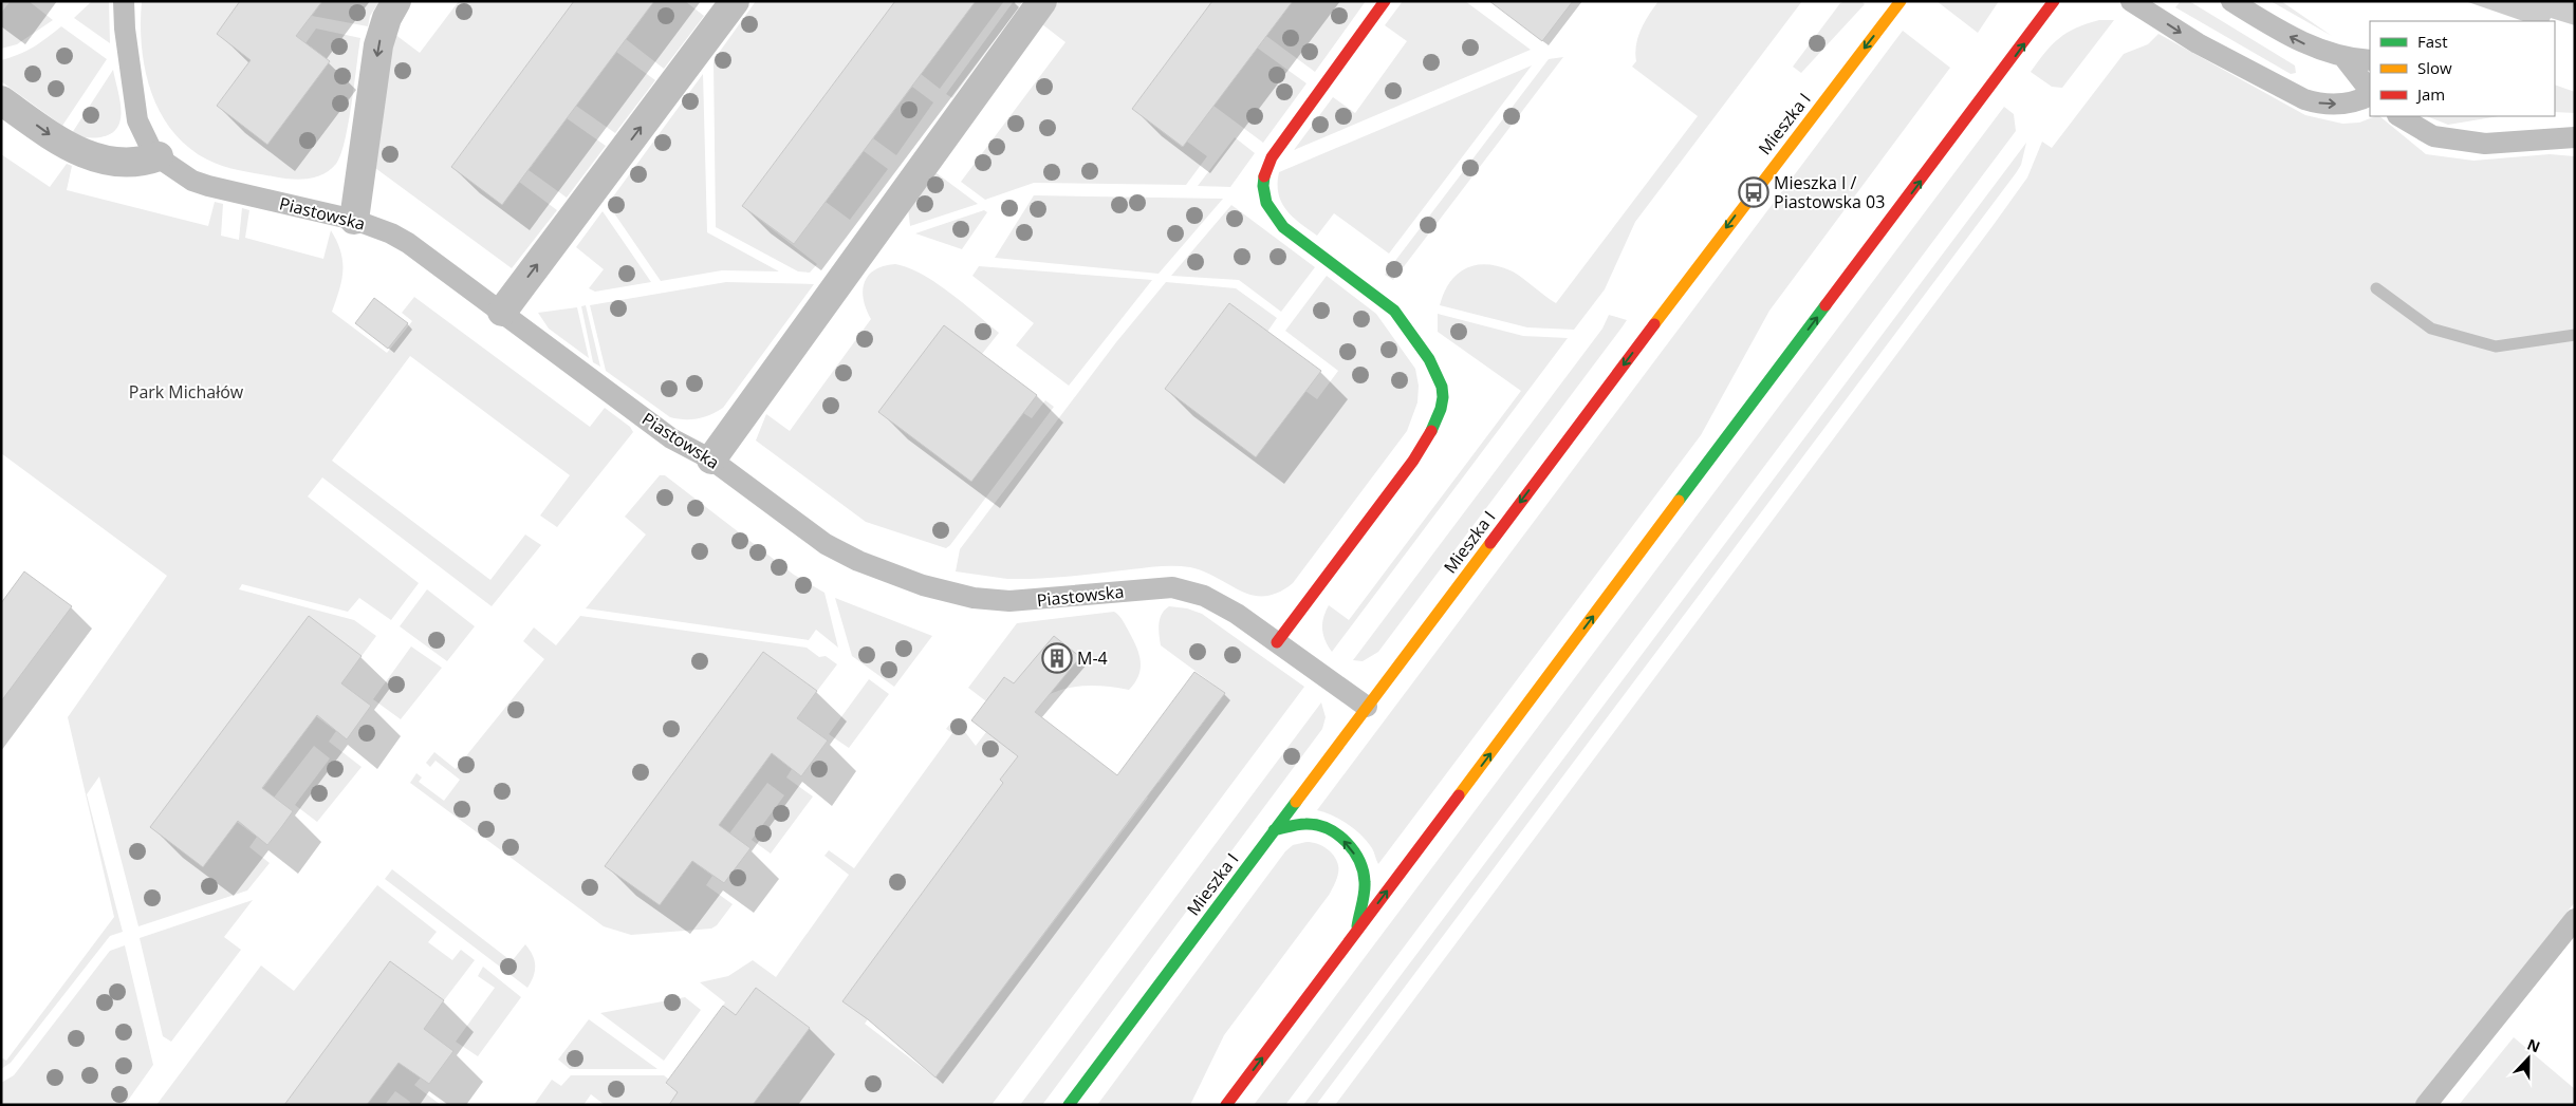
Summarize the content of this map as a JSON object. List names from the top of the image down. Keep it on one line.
{"streets":{"street":["Mieszka I"],"lane":["Piastowska"]},"crossings":[["Mieszka I","Piastowska"]],"one_way":["Mieszka I"],"parks":["Park Michałów"],"places":{"bus stop":["Mieszka I / Piastowska 03"],"building":["M-4"]},"legend":["Fast","Slow","Jam"],"north":"top"}
